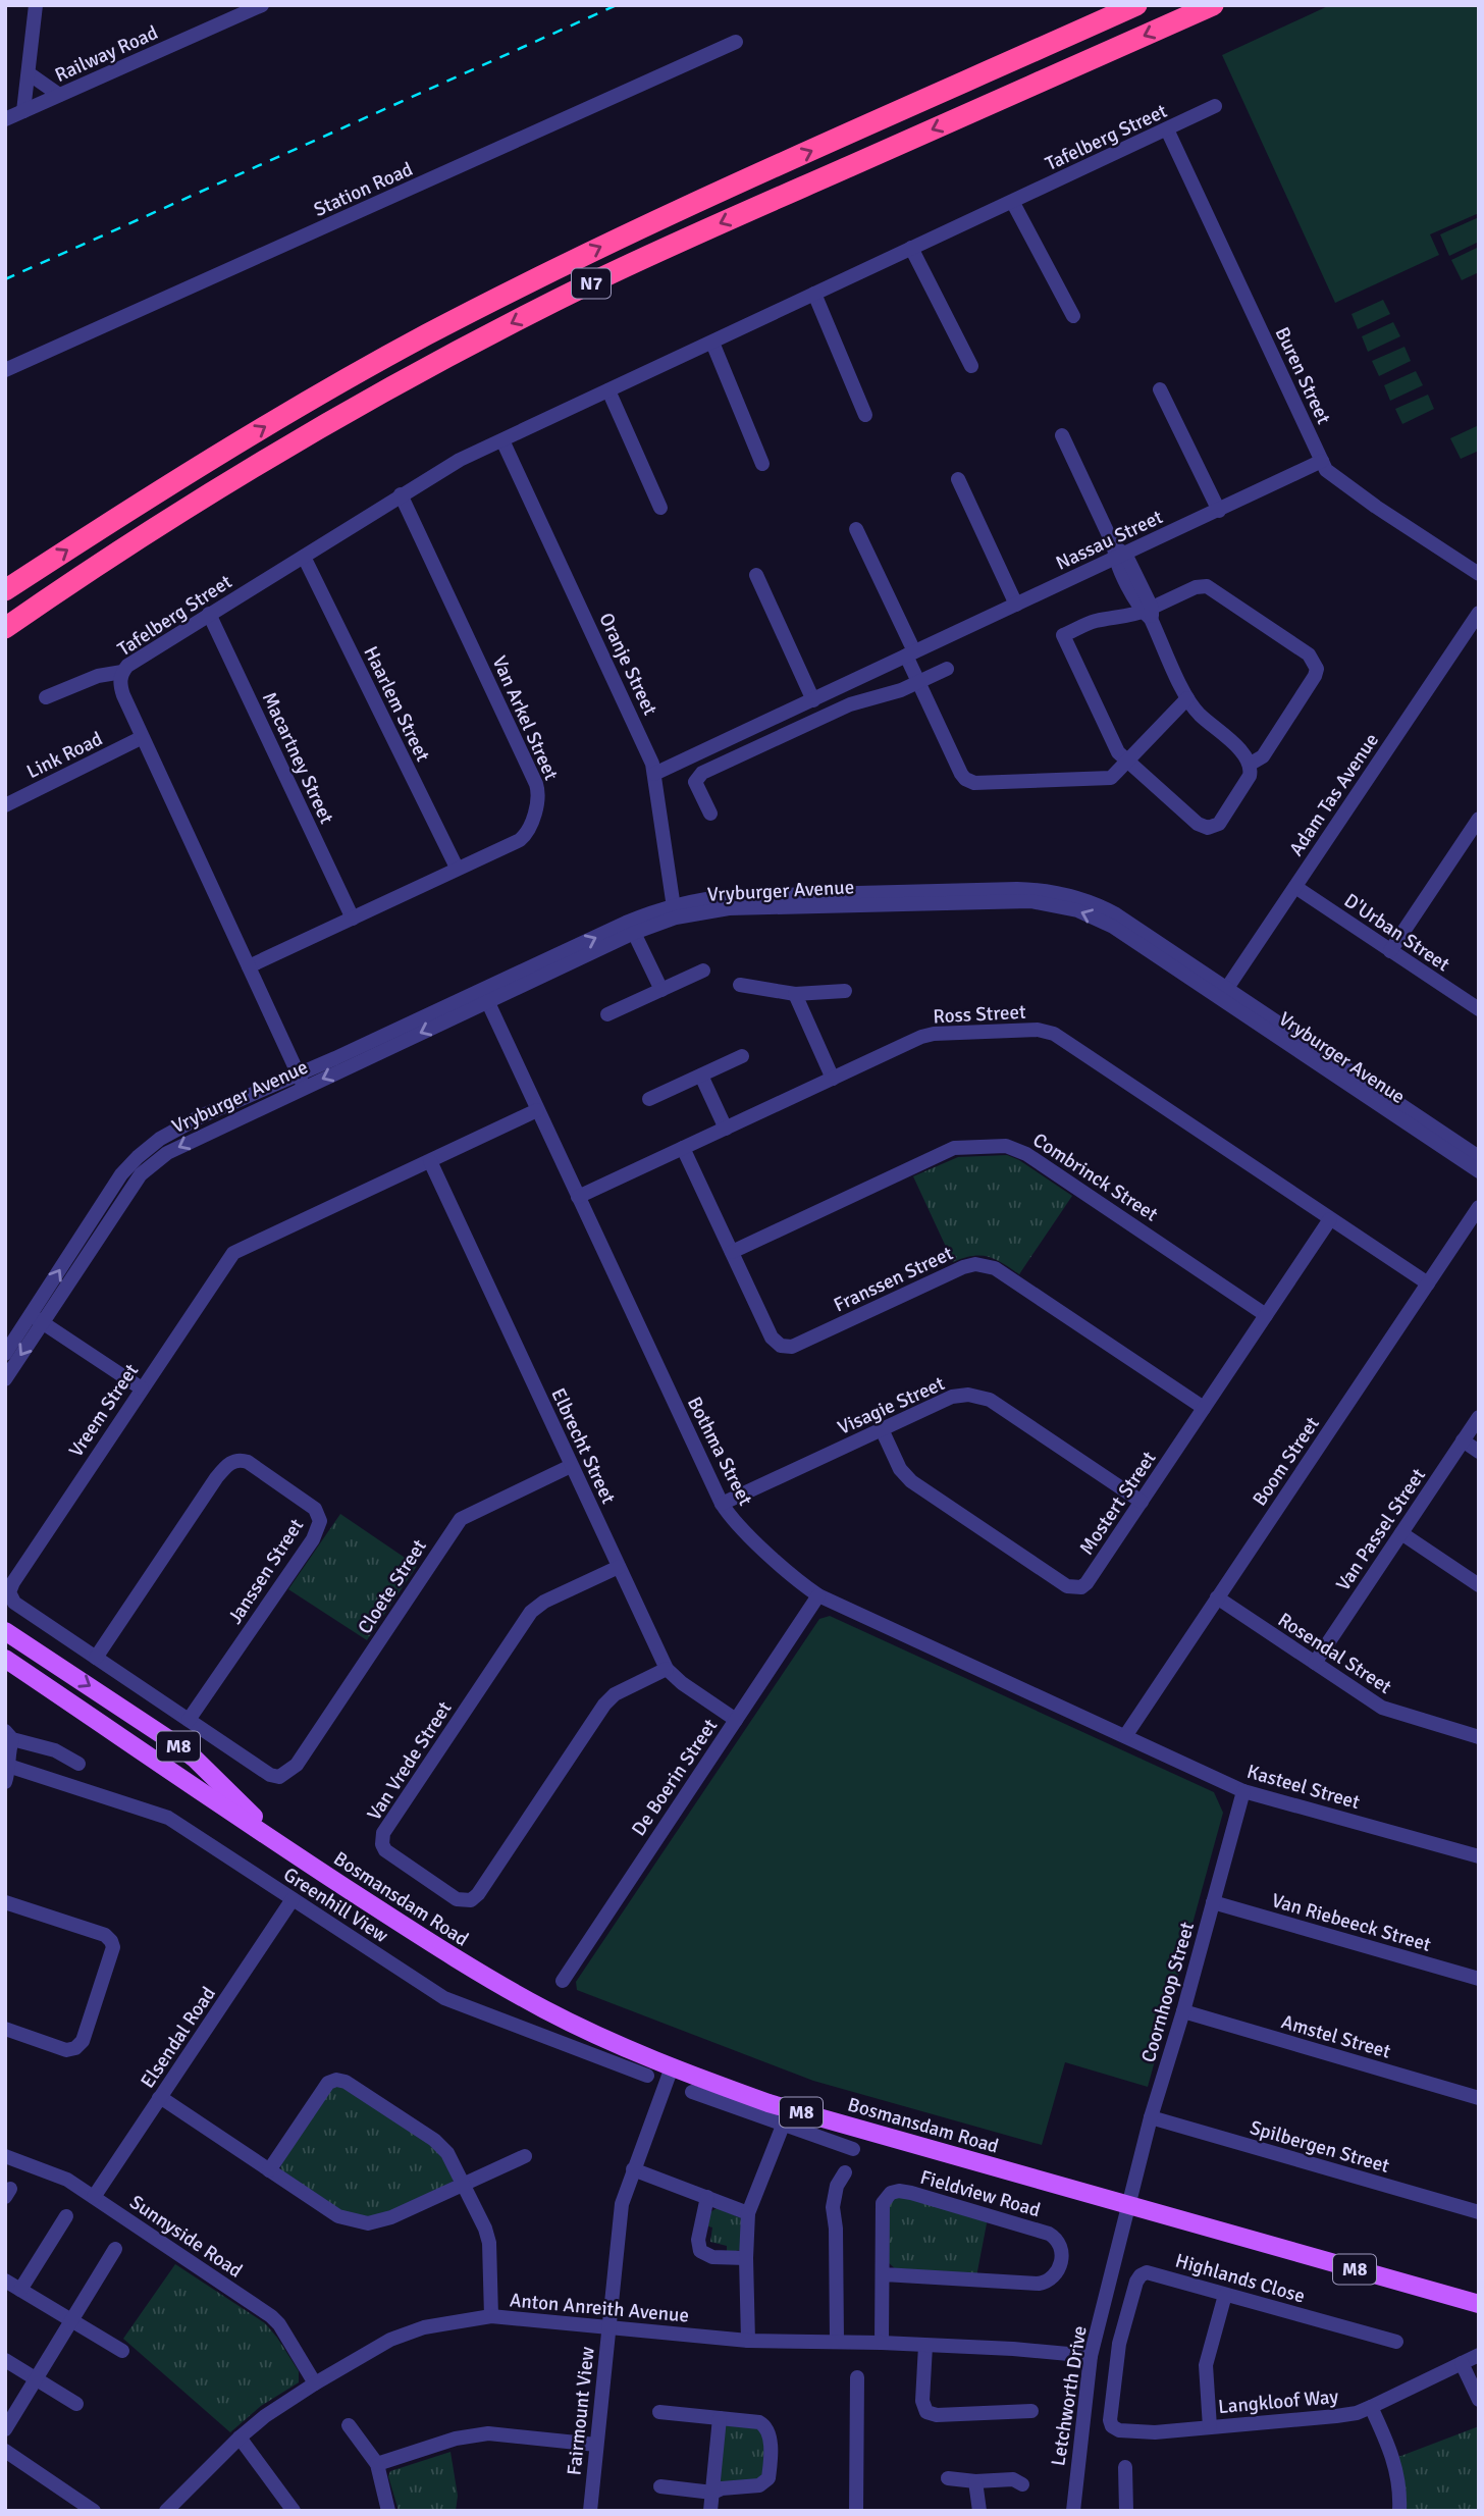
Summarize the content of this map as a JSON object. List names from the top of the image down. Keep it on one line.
{"streets":{"highway":["N7"],"main road":["M8","Bosmansdam Road"],"street":["Railway Road","Tafelberg Street","Station Road","Buren Street","Nassau Street","Oranje Street","Haarlem Street","Van Arkel Street","Link Road","Macartney Street","Adam Tas Avenue","Vryburger Avenue","D'Urban Street","Ross Street","Combrinck Street","Franssen Street","Visagie Street","Vreem Street","Elbrecht Street","Bothma Street","Boom Street","Mostert Street","Van Passel Street","Janssen Street","Cloete Street","Rosendal Street","Van Vrede Street","De Boerin Street","Kasteel Street","Greenhill View","Van Riebeeck Street","Coornhoop Street","Amstel Street","Elsendal Road","Spilbergen Street","Fieldview Road","Sunnyside Road","Highlands Close","Anton Anreith Avenue","Letchworth Drive","Langkloof Way","Fairmount View"]},"crossings":[["Tafelberg Street","Buren Street"],["Tafelberg Street","Oranje Street"],["Tafelberg Street","Haarlem Street"],["Tafelberg Street","Van Arkel Street"],["Tafelberg Street","Link Road"],["Tafelberg Street","Macartney Street"],["Tafelberg Street","Vryburger Avenue"],["Buren Street","Nassau Street"],["Nassau Street","Oranje Street"],["Oranje Street","Vryburger Avenue"],["Haarlem Street","Van Arkel Street"],["Van Arkel Street","Macartney Street"],["Adam Tas Avenue","Vryburger Avenue"],["Adam Tas Avenue","D'Urban Street"],["Vryburger Avenue","Bothma Street"],["Ross Street","Franssen Street"],["Ross Street","Bothma Street"],["Ross Street","Boom Street"],["Ross Street","Mostert Street"],["Combrinck Street","Franssen Street"],["Combrinck Street","Mostert Street"],["Franssen Street","Mostert Street"],["Visagie Street","Bothma Street"],["Visagie Street","Mostert Street"],["Vreem Street","Elbrecht Street"],["Vreem Street","Bothma Street"],["Vreem Street","Janssen Street"],["Vreem Street","Cloete Street"],["Elbrecht Street","Cloete Street"],["Elbrecht Street","Van Vrede Street"],["Elbrecht Street","De Boerin Street"],["Bothma Street","Boom Street"],["Bothma Street","De Boerin Street"],["Bothma Street","Kasteel Street"],["Boom Street","Rosendal Street"],["Boom Street","Kasteel Street"],["Van Passel Street","Rosendal Street"],["Kasteel Street","Coornhoop Street"],["Bosmansdam Road","Coornhoop Street"],["Bosmansdam Road","Letchworth Drive"],["Bosmansdam Road","Fairmount View"],["Greenhill View","Elsendal Road"],["Van Riebeeck Street","Coornhoop Street"],["Coornhoop Street","Amstel Street"],["Coornhoop Street","Spilbergen Street"],["Coornhoop Street","Letchworth Drive"],["Elsendal Road","Sunnyside Road"],["Fieldview Road","Anton Anreith Avenue"],["Sunnyside Road","Anton Anreith Avenue"],["Highlands Close","Langkloof Way"],["Anton Anreith Avenue","Letchworth Drive"],["Anton Anreith Avenue","Fairmount View"]]}
